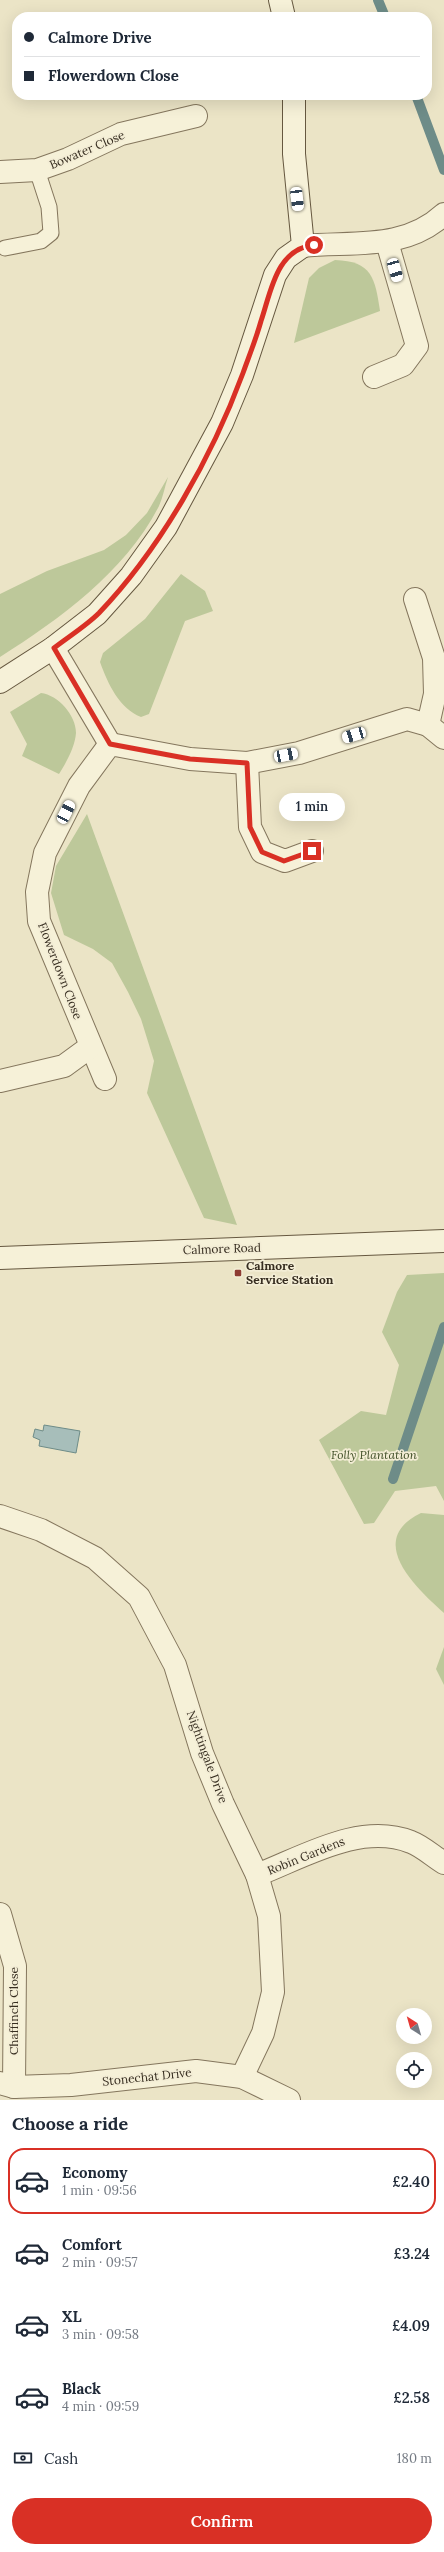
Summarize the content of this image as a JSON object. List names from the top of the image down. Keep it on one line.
{"streets":{"street":["Bowater Close","Flowerdown Close","Calmore Road","Nightingale Drive","Robin Gardens","Chaffinch Close","Stonechat Drive"]},"crossings":[["Nightingale Drive","Robin Gardens"],["Nightingale Drive","Stonechat Drive"],["Chaffinch Close","Stonechat Drive"]],"parks":["Folly Plantation"],"places":{"transit":["Calmore Service Station"]},"north":"top left","page":{"banner":["Calmore Drive","Flowerdown Close"],"bubble":"1 min","heading":"Choose a ride","list":[{"name":"Economy","note":"1 min · 09:56","value":"£2.40"},{"name":"Comfort","note":"2 min · 09:57","value":"£3.24"},{"name":"XL","note":"3 min · 09:58","value":"£4.09"},{"name":"Black","note":"4 min · 09:59","value":"£2.58"}],"pay":["Cash","180 m"],"buttons":"Confirm"}}
